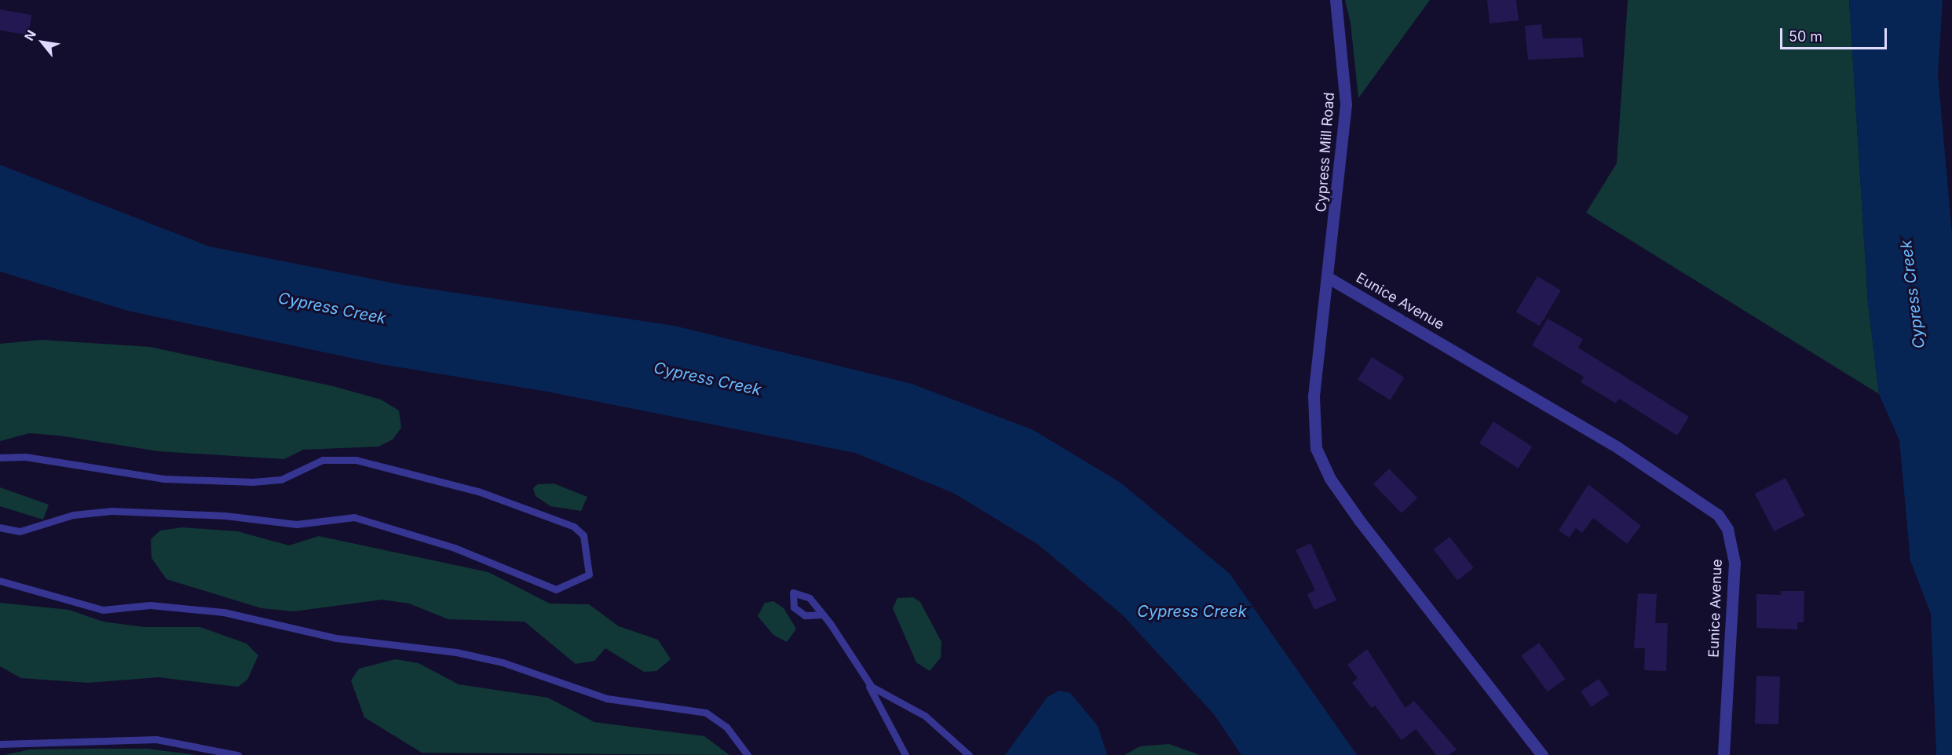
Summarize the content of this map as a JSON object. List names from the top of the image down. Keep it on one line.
{"streets":{"street":["Cypress Mill Road","Eunice Avenue"]},"crossings":[["Cypress Mill Road","Eunice Avenue"]],"water":["Cypress Creek"],"scale_bar":"50 m","north":"top left"}
